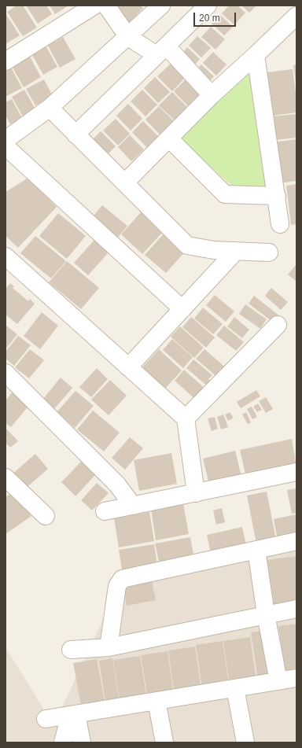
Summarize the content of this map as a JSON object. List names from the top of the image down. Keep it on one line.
{"scale_bar":"20 m"}
